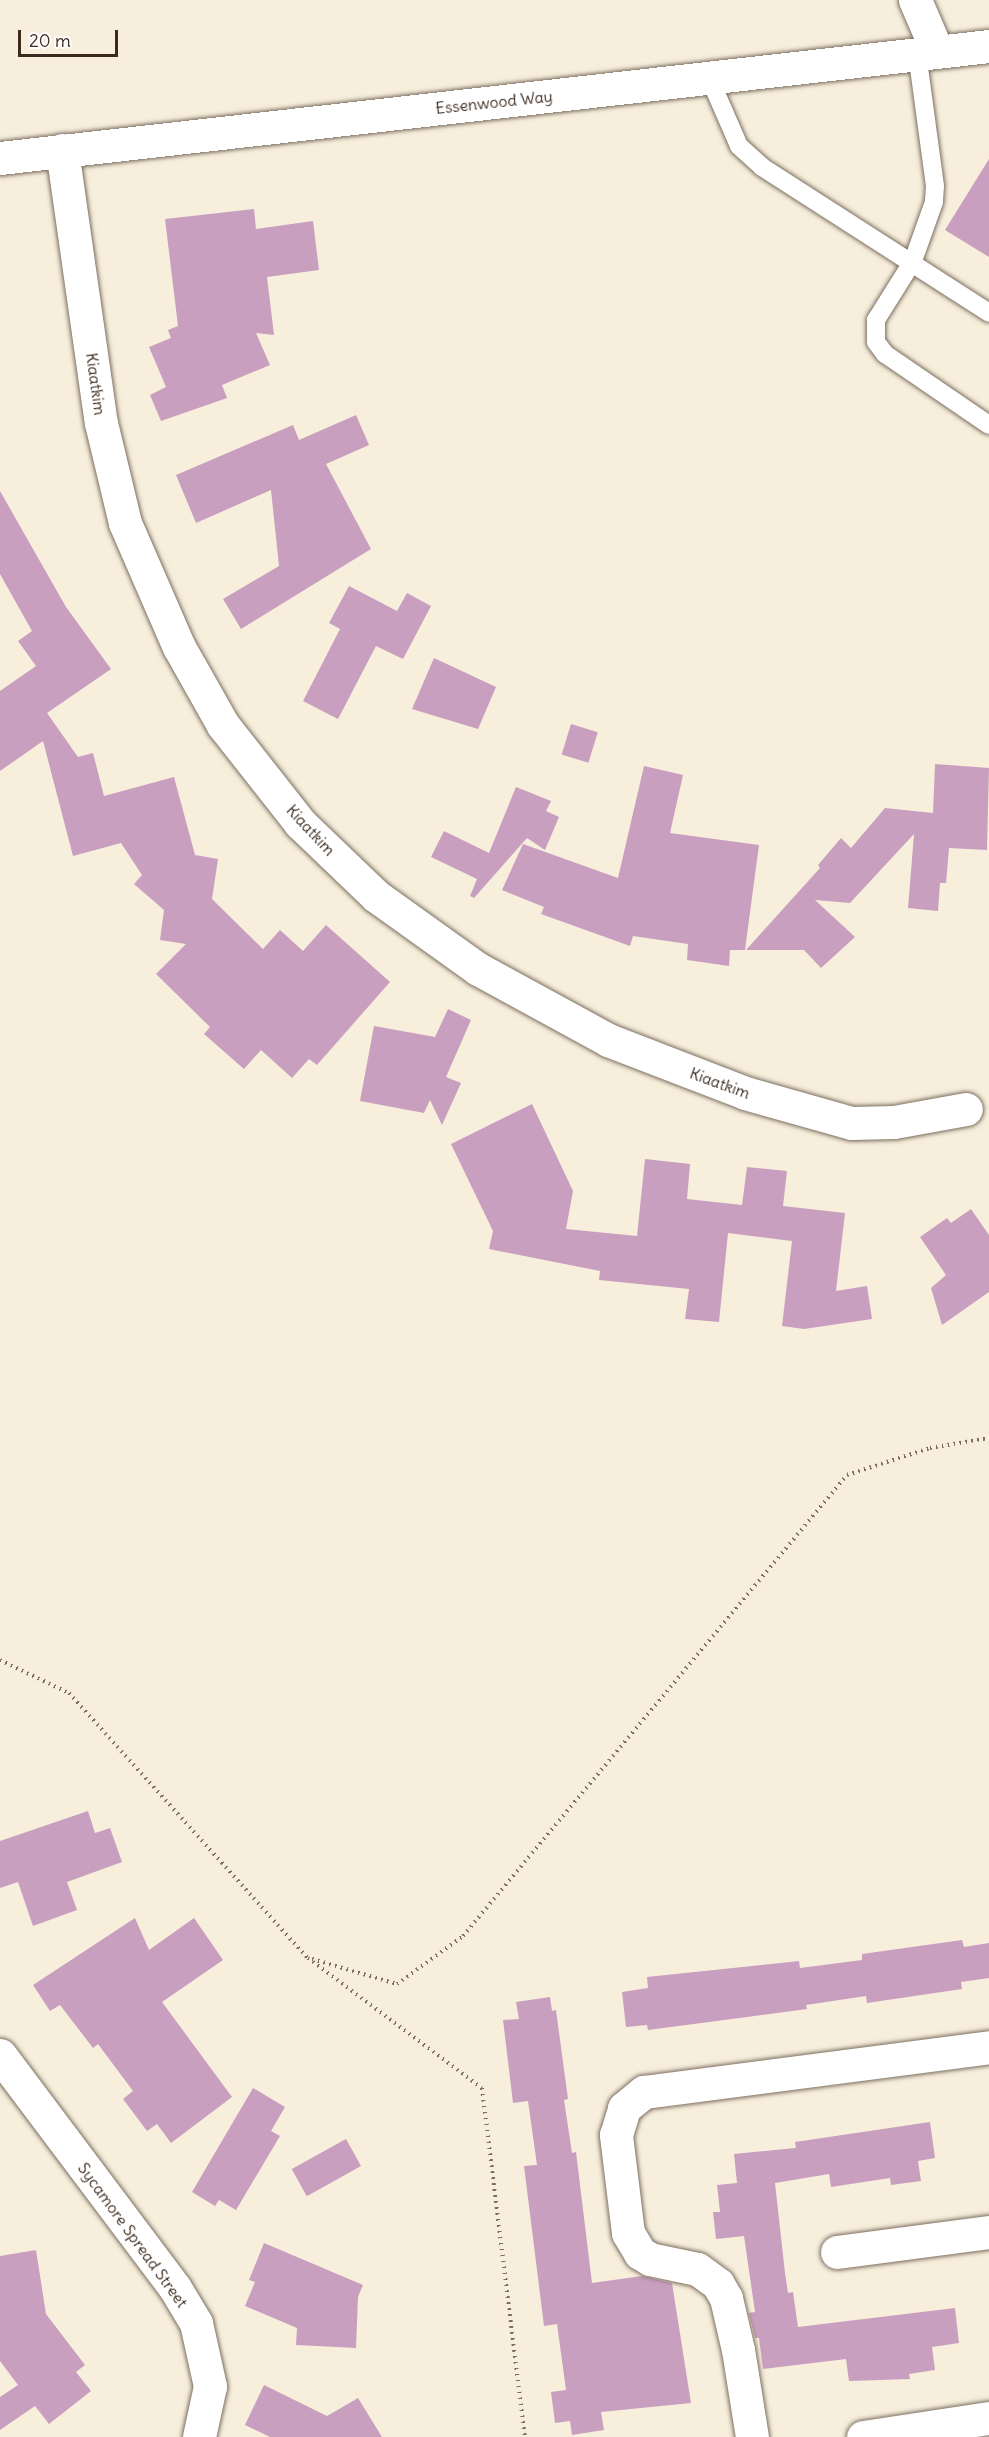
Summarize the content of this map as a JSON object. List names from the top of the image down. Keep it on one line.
{"streets":{"street":["Essenwood Way","Kiaatkim","Sycamore Spread Street"]},"crossings":[["Essenwood Way","Kiaatkim"]],"scale_bar":"20 m"}
